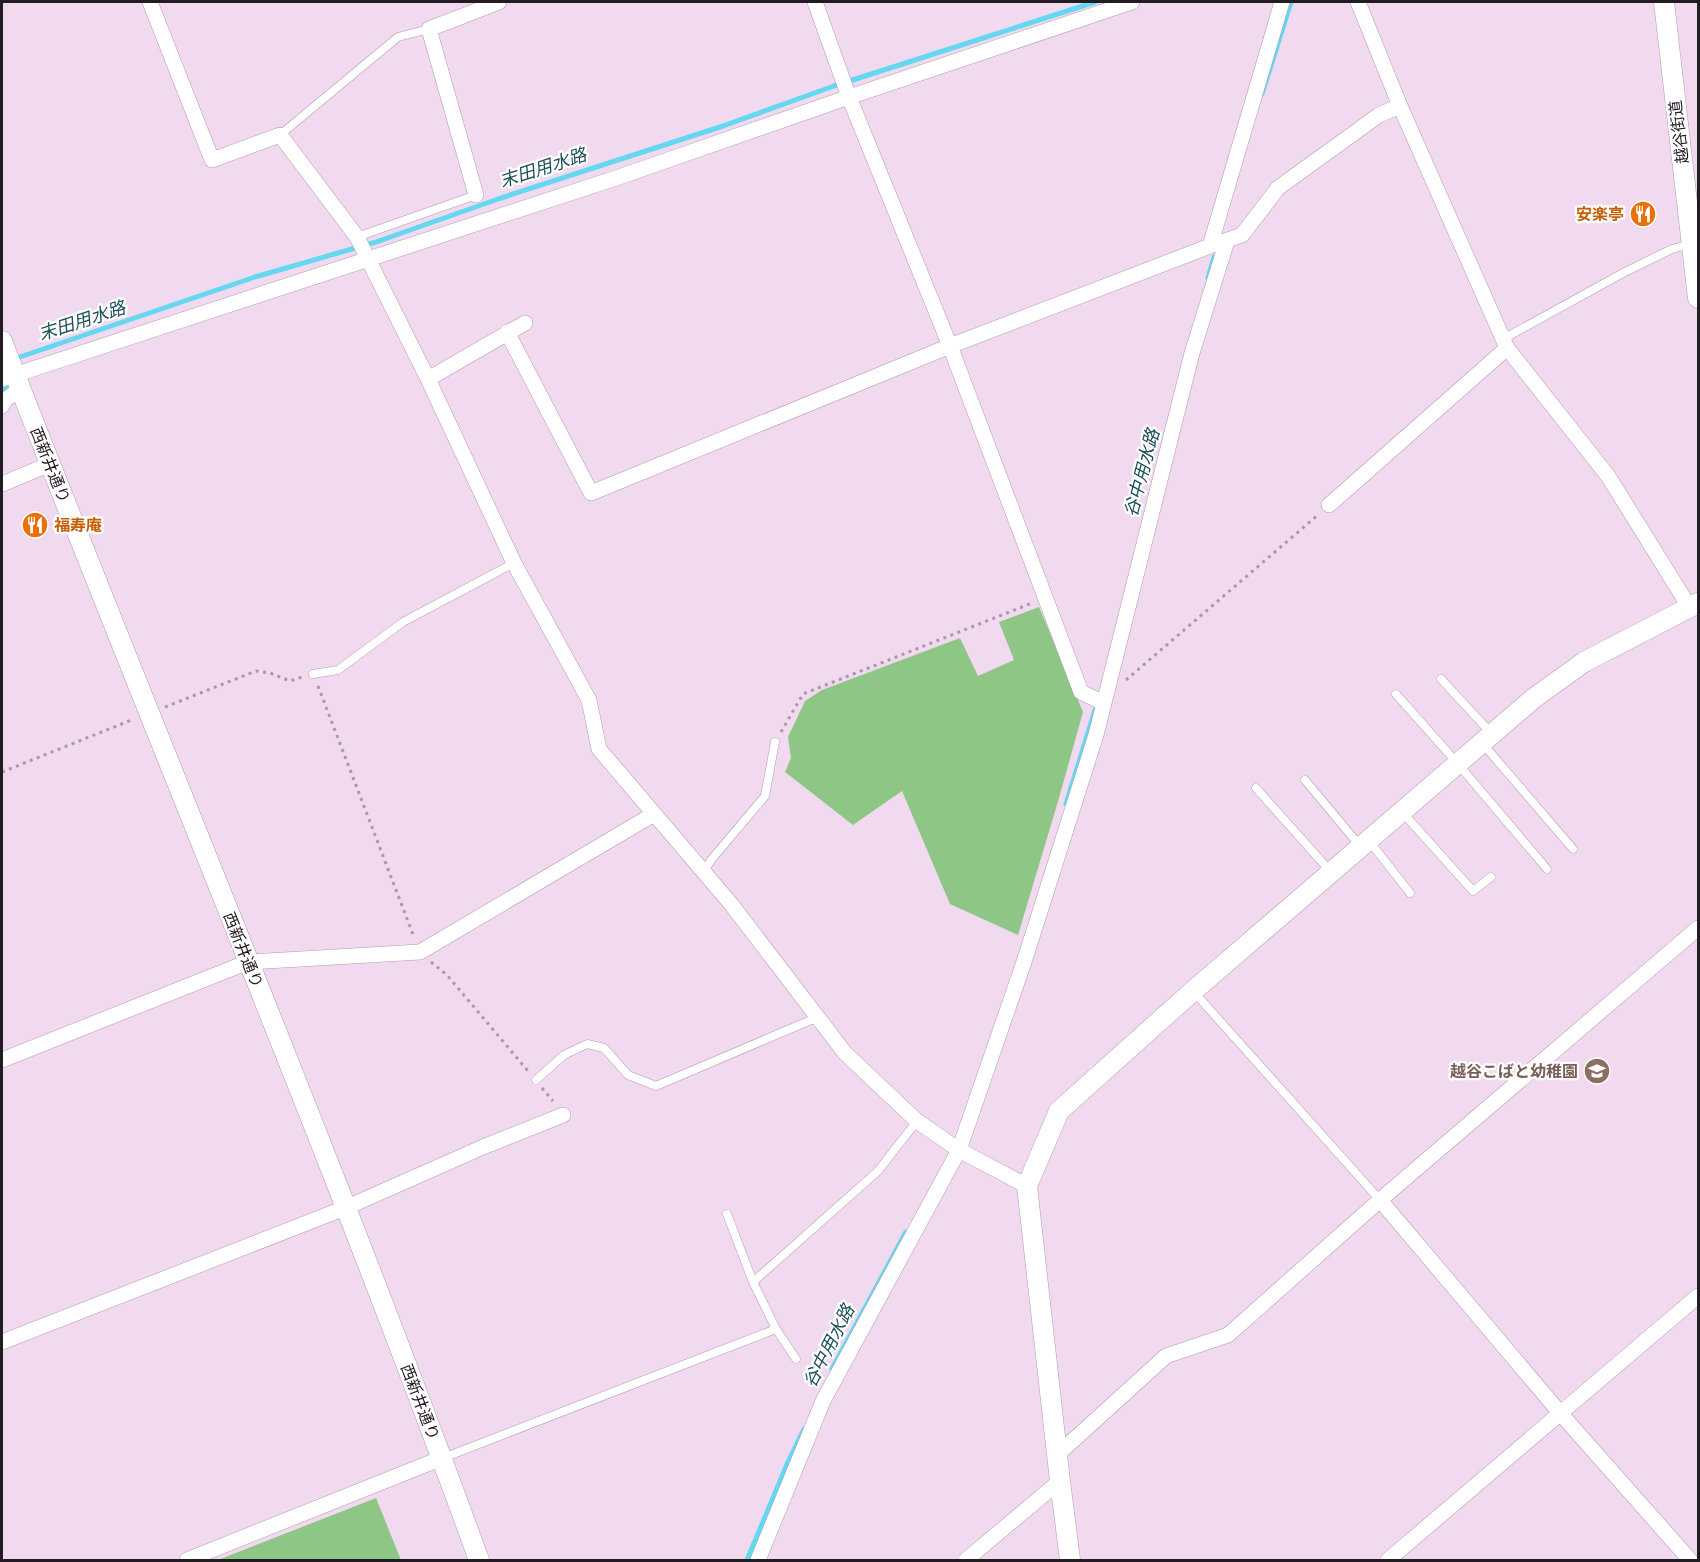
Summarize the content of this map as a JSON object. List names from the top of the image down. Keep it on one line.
{"streets":{"street":["越谷街道","西新井通り"]},"water":["末田用水路","谷中用水路"],"places":{"restaurant":["安楽亭","福寿庵"],"school or university":["越谷こばと幼稚園"]}}
